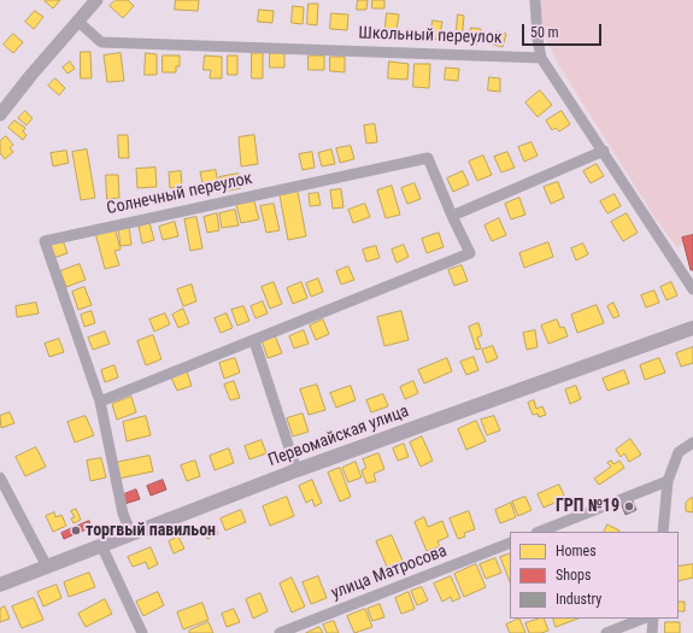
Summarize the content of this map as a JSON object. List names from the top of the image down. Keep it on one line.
{"streets":{"main road":["Первомайская улица"],"street":["Школьный переулок","Солнечный переулок","улица Матросова"]},"crossings":[["Солнечный переулок","Первомайская улица"]],"places":["ГРП №19","торгвый павильон"],"legend":["Homes","Shops","Industry"],"scale_bar":"50 m"}
